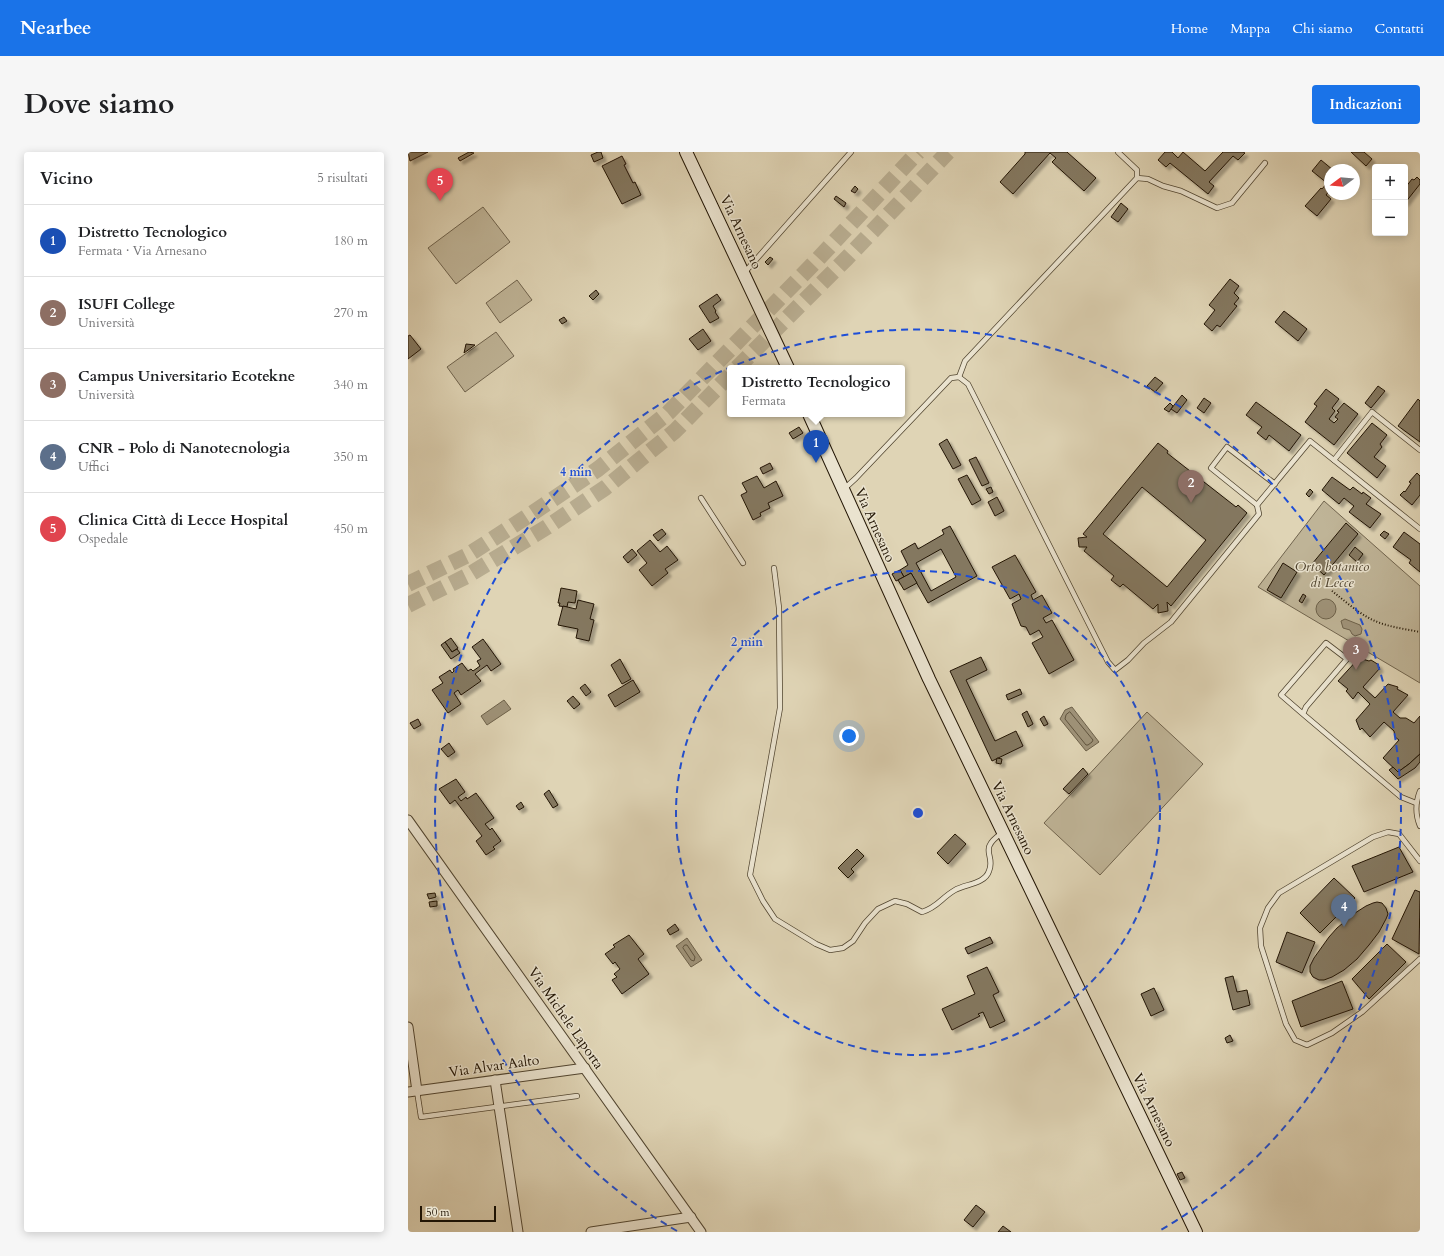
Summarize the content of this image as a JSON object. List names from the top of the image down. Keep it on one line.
{"streets":{"main road":["Via Arnesano"],"street":["Via Michele Laporta","Via Alvar Aalto"]},"crossings":[["Via Michele Laporta","Via Alvar Aalto"]],"parks":["Orto botanico di Lecce"],"scale_bar":"50 m","north":"left","page":{"header":"Nearbee","nav":["Home","Mappa","Chi siamo","Contatti"],"title":"Dove siamo","buttons":"Indicazioni","heading":["Vicino","5 risultati"],"map_buttons":["+","−"],"pins":["5","1","2","3","4"],"list":[{"mark":"1","name":"Distretto Tecnologico","note":"Fermata · Via Arnesano","value":"180 m"},{"mark":"2","name":"ISUFI College","note":"Università","value":"270 m"},{"mark":"3","name":"Campus Universitario Ecotekne","note":"Università","value":"340 m"},{"mark":"4","name":"CNR - Polo di Nanotecnologia","note":"Uffici","value":"350 m"},{"mark":"5","name":"Clinica Città di Lecce Hospital","note":"Ospedale","value":"450 m"}],"popup":["Distretto Tecnologico","Fermata"],"scale":"50 m"},"rings":["4 min","2 min"]}
